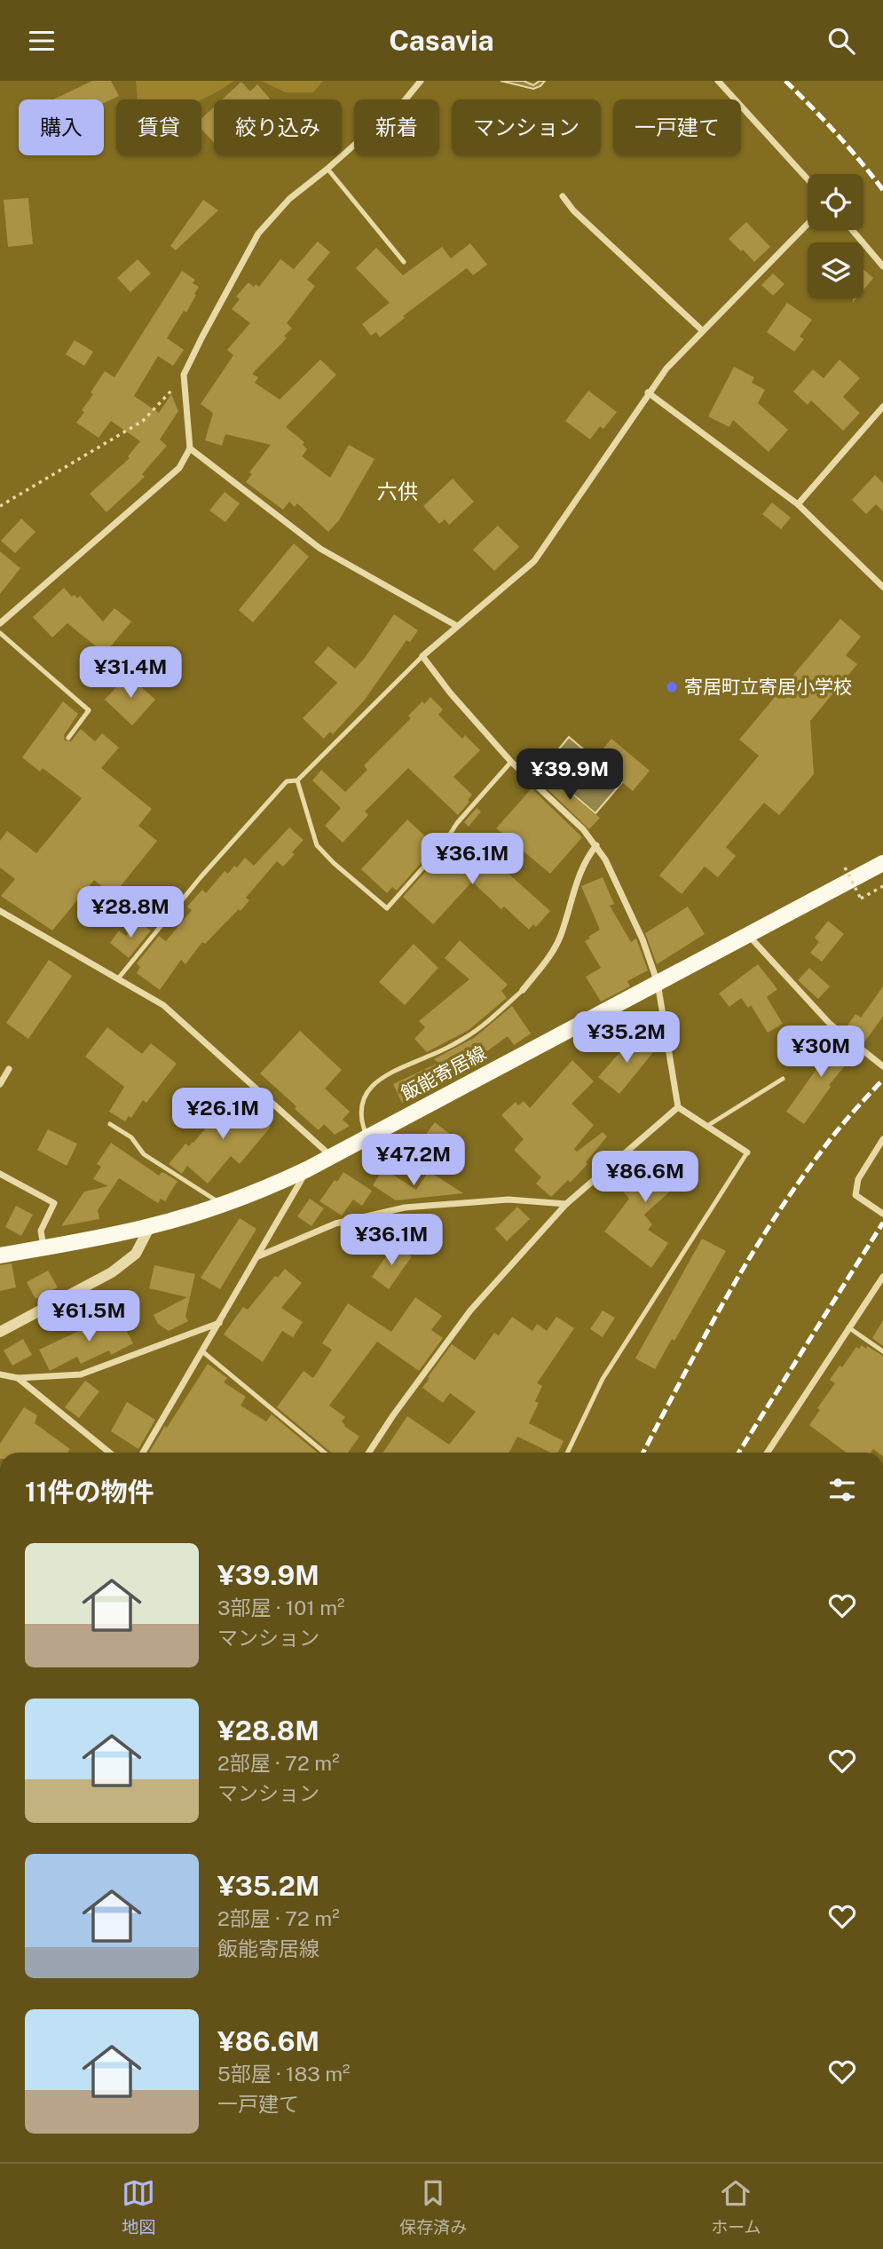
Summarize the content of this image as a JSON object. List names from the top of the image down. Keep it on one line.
{"streets":{"main road":["飯能寄居線"]},"districts":["六供"],"places":["寄居町立寄居小学校"],"page":{"header":"Casavia","chip":["購入","賃貸","絞り込み","新着","マンション","一戸建て"],"price":["¥31.4M","¥39.9M","¥36.1M","¥28.8M","¥35.2M","¥30M","¥26.1M","¥47.2M","¥86.6M","¥36.1M","¥61.5M"],"heading":"11件の物件","list":[{"name":"¥39.9M","note":"3部屋 · 101 m² · マンション"},{"name":"¥28.8M","note":"2部屋 · 72 m² · マンション"},{"name":"¥35.2M","note":"2部屋 · 72 m² · 飯能寄居線"},{"name":"¥86.6M","note":"5部屋 · 183 m² · 一戸建て"}],"tabs":["地図","保存済み","ホーム"]}}
